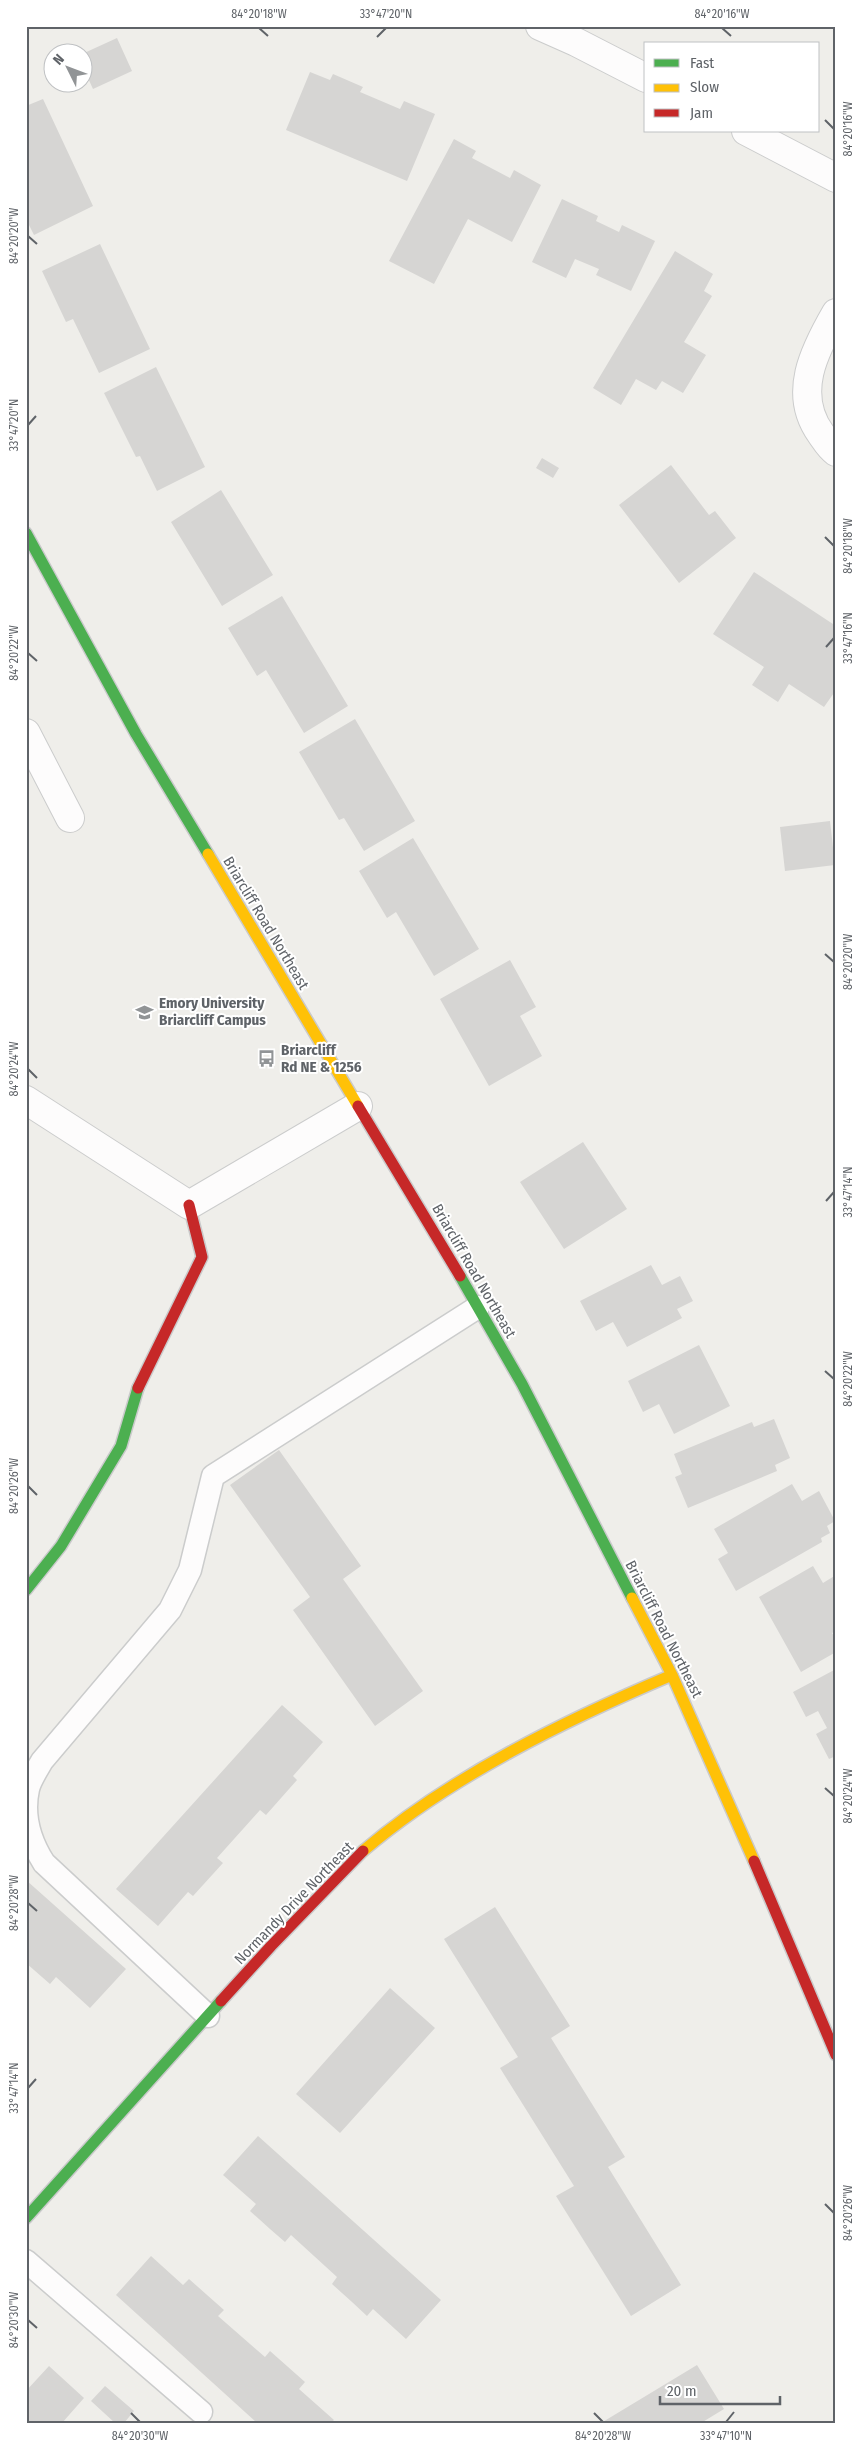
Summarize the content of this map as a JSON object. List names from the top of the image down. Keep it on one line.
{"streets":{"main road":["Briarcliff Road Northeast","Normandy Drive Northeast"]},"crossings":[["Briarcliff Road Northeast","Normandy Drive Northeast"]],"places":{"school or university":["Emory University Briarcliff Campus"],"bus stop":["Briarcliff Rd NE & 1256"]},"legend":["Fast","Slow","Jam"],"scale_bar":"20 m","north":"top left","coordinates":["84°20'18\"W","33°47'20\"N","84°20'16\"W","84°20'20\"W","33°47'16\"N","84°20'22\"W","84°20'24\"W","33°47'14\"N","84°20'26\"W","84°20'28\"W","84°20'30\"W","33°47'10\"N"]}
